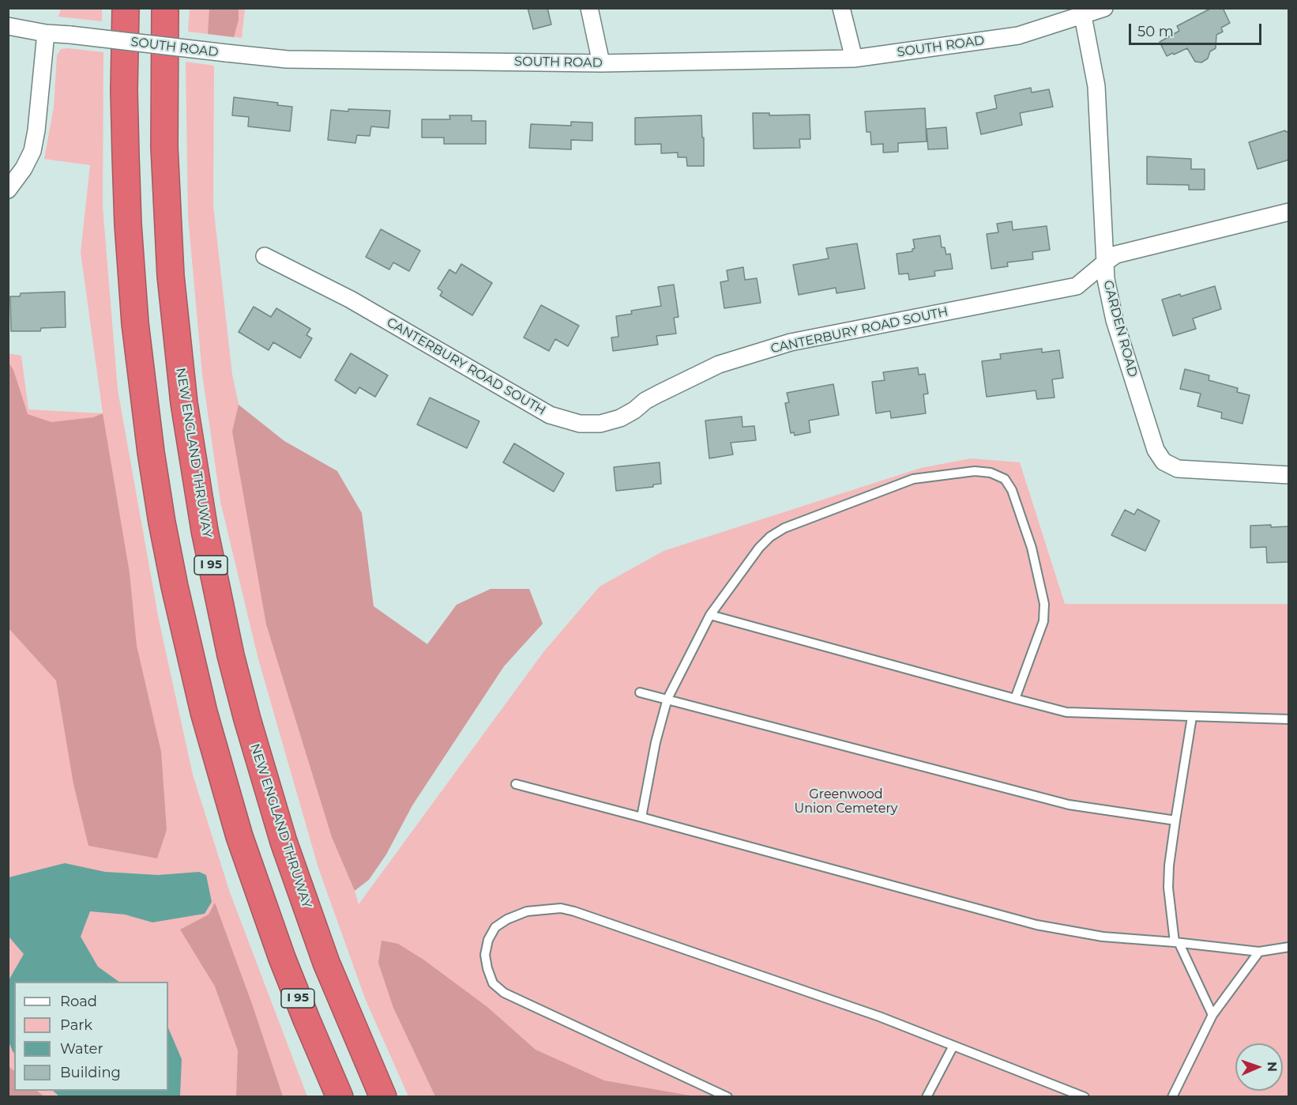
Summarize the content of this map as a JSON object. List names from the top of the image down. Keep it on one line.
{"streets":{"highway":["NEW ENGLAND THRUWAY","I 95"],"street":["SOUTH ROAD","GARDEN ROAD","CANTERBURY ROAD SOUTH"]},"crossings":[["SOUTH ROAD","GARDEN ROAD"],["GARDEN ROAD","CANTERBURY ROAD SOUTH"]],"parks":["Greenwood Union Cemetery"],"legend":["Road","Park","Water","Building"],"scale_bar":"50 m","north":"right"}
